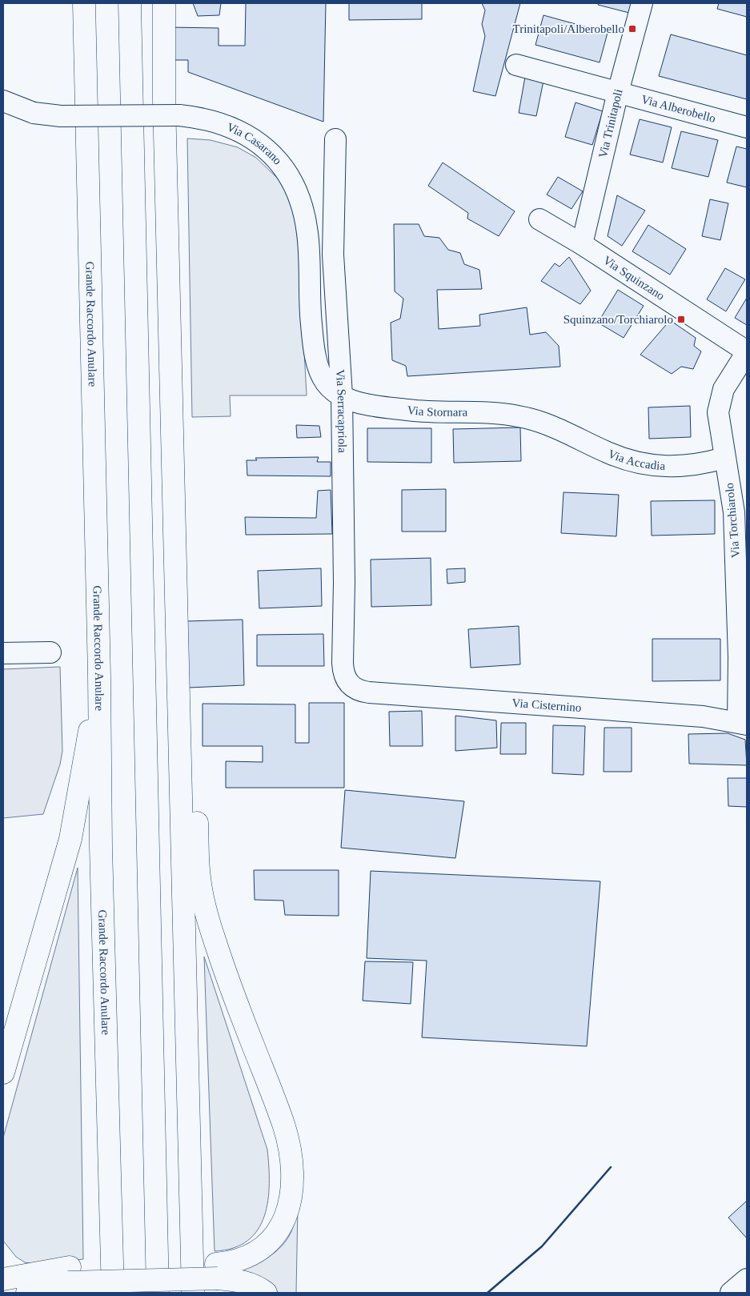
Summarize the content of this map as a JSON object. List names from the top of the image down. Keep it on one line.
{"streets":{"highway":["Grande Raccordo Anulare"],"street":["Via Alberobello","Via Trinitapoli","Via Casarano","Via Squinzano","Via Serracapriola","Via Stornara","Via Accadia","Via Torchiarolo","Via Cisternino"]},"crossings":[["Via Alberobello","Via Trinitapoli"],["Via Trinitapoli","Via Squinzano"],["Via Casarano","Via Serracapriola"],["Via Casarano","Via Stornara"],["Via Squinzano","Via Torchiarolo"],["Via Serracapriola","Via Stornara"],["Via Serracapriola","Via Cisternino"],["Via Stornara","Via Accadia"],["Via Accadia","Via Torchiarolo"],["Via Torchiarolo","Via Cisternino"]],"places":{"transit":["Trinitapoli/Alberobello","Squinzano/Torchiarolo"]}}
